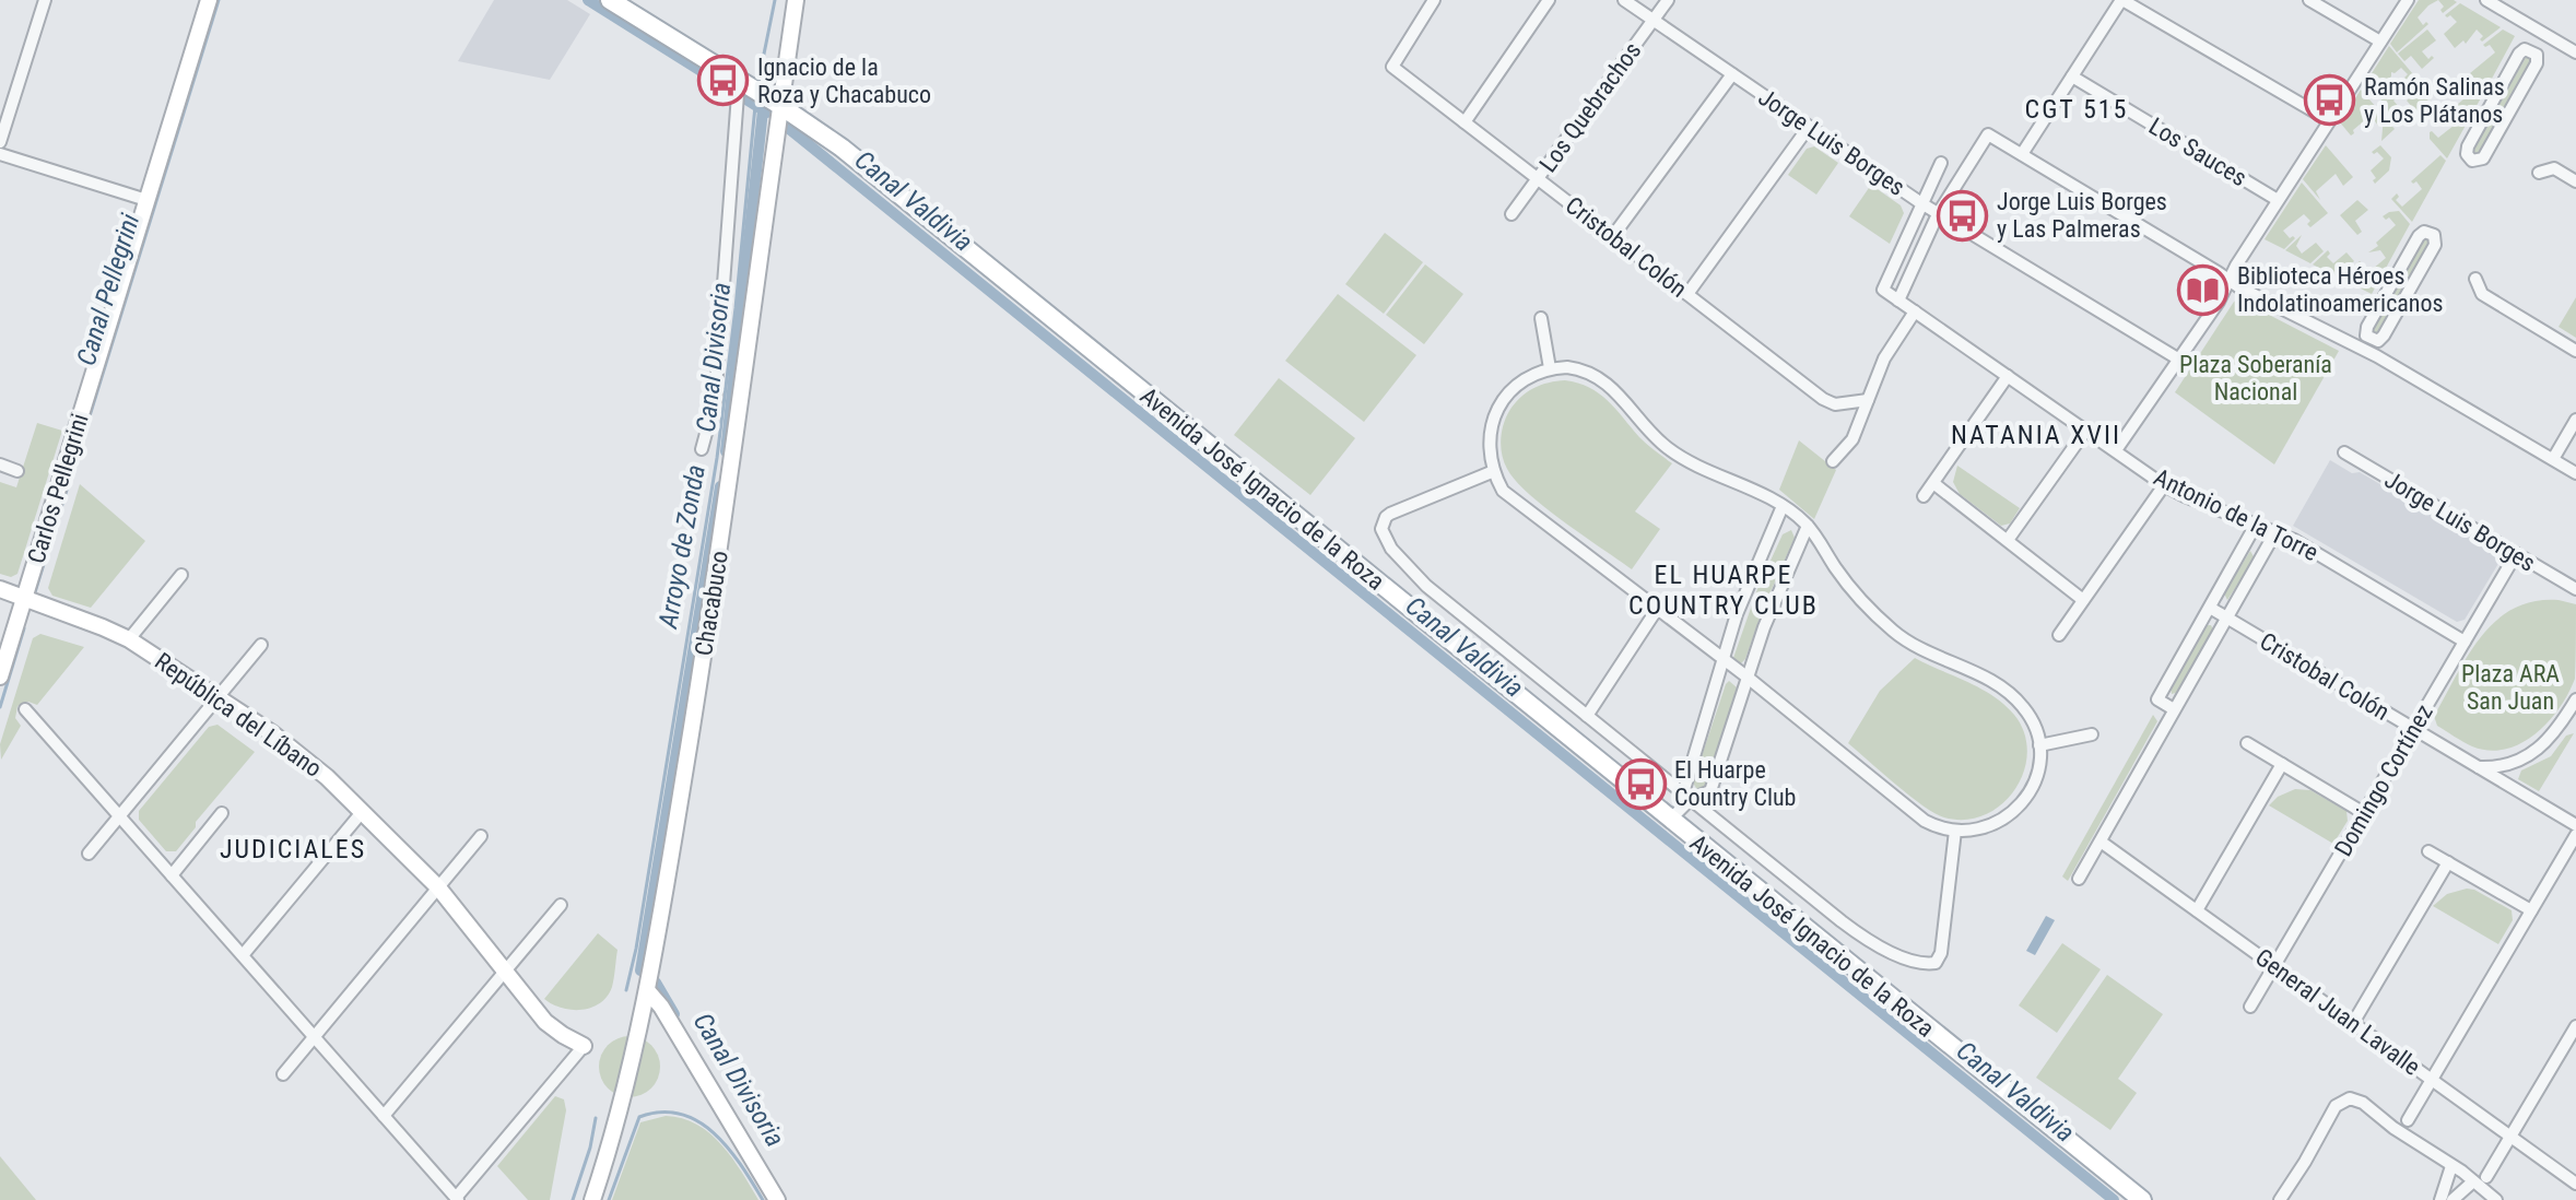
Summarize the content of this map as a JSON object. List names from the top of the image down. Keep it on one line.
{"streets":{"main road":["Avenida José Ignacio de la Roza"],"street":["Los Quebrachos","Jorge Luis Borges","Los Sauces","Cristobal Colón","Carlos Pellegrini","Antonio de la Torre","Chacabuco","República del Líbano","Domingo Cortínez","General Juan Lavalle"]},"crossings":[["Los Quebrachos","Jorge Luis Borges"],["Los Quebrachos","Cristobal Colón"],["Jorge Luis Borges","Antonio de la Torre"],["Jorge Luis Borges","Domingo Cortínez"],["Cristobal Colón","Domingo Cortínez"],["Carlos Pellegrini","República del Líbano"],["Avenida José Ignacio de la Roza","Chacabuco"],["Antonio de la Torre","Domingo Cortínez"],["Domingo Cortínez","General Juan Lavalle"]],"districts":["CGT 515","NATANIA XVII","EL HUARPE COUNTRY CLUB","JUDICIALES"],"water":["Canal Valdivia","Canal Pellegrini","Canal Divisoria","Arroyo de Zonda"],"parks":["Plaza Soberanía Nacional","Plaza ARA San Juan"],"places":{"bus stop":["Ignacio de la Roza y Chacabuco","Ramón Salinas y Los Plátanos","Jorge Luis Borges y Las Palmeras","El Huarpe Country Club"],"library":["Biblioteca Héroes Indolatinoamericanos"]}}
